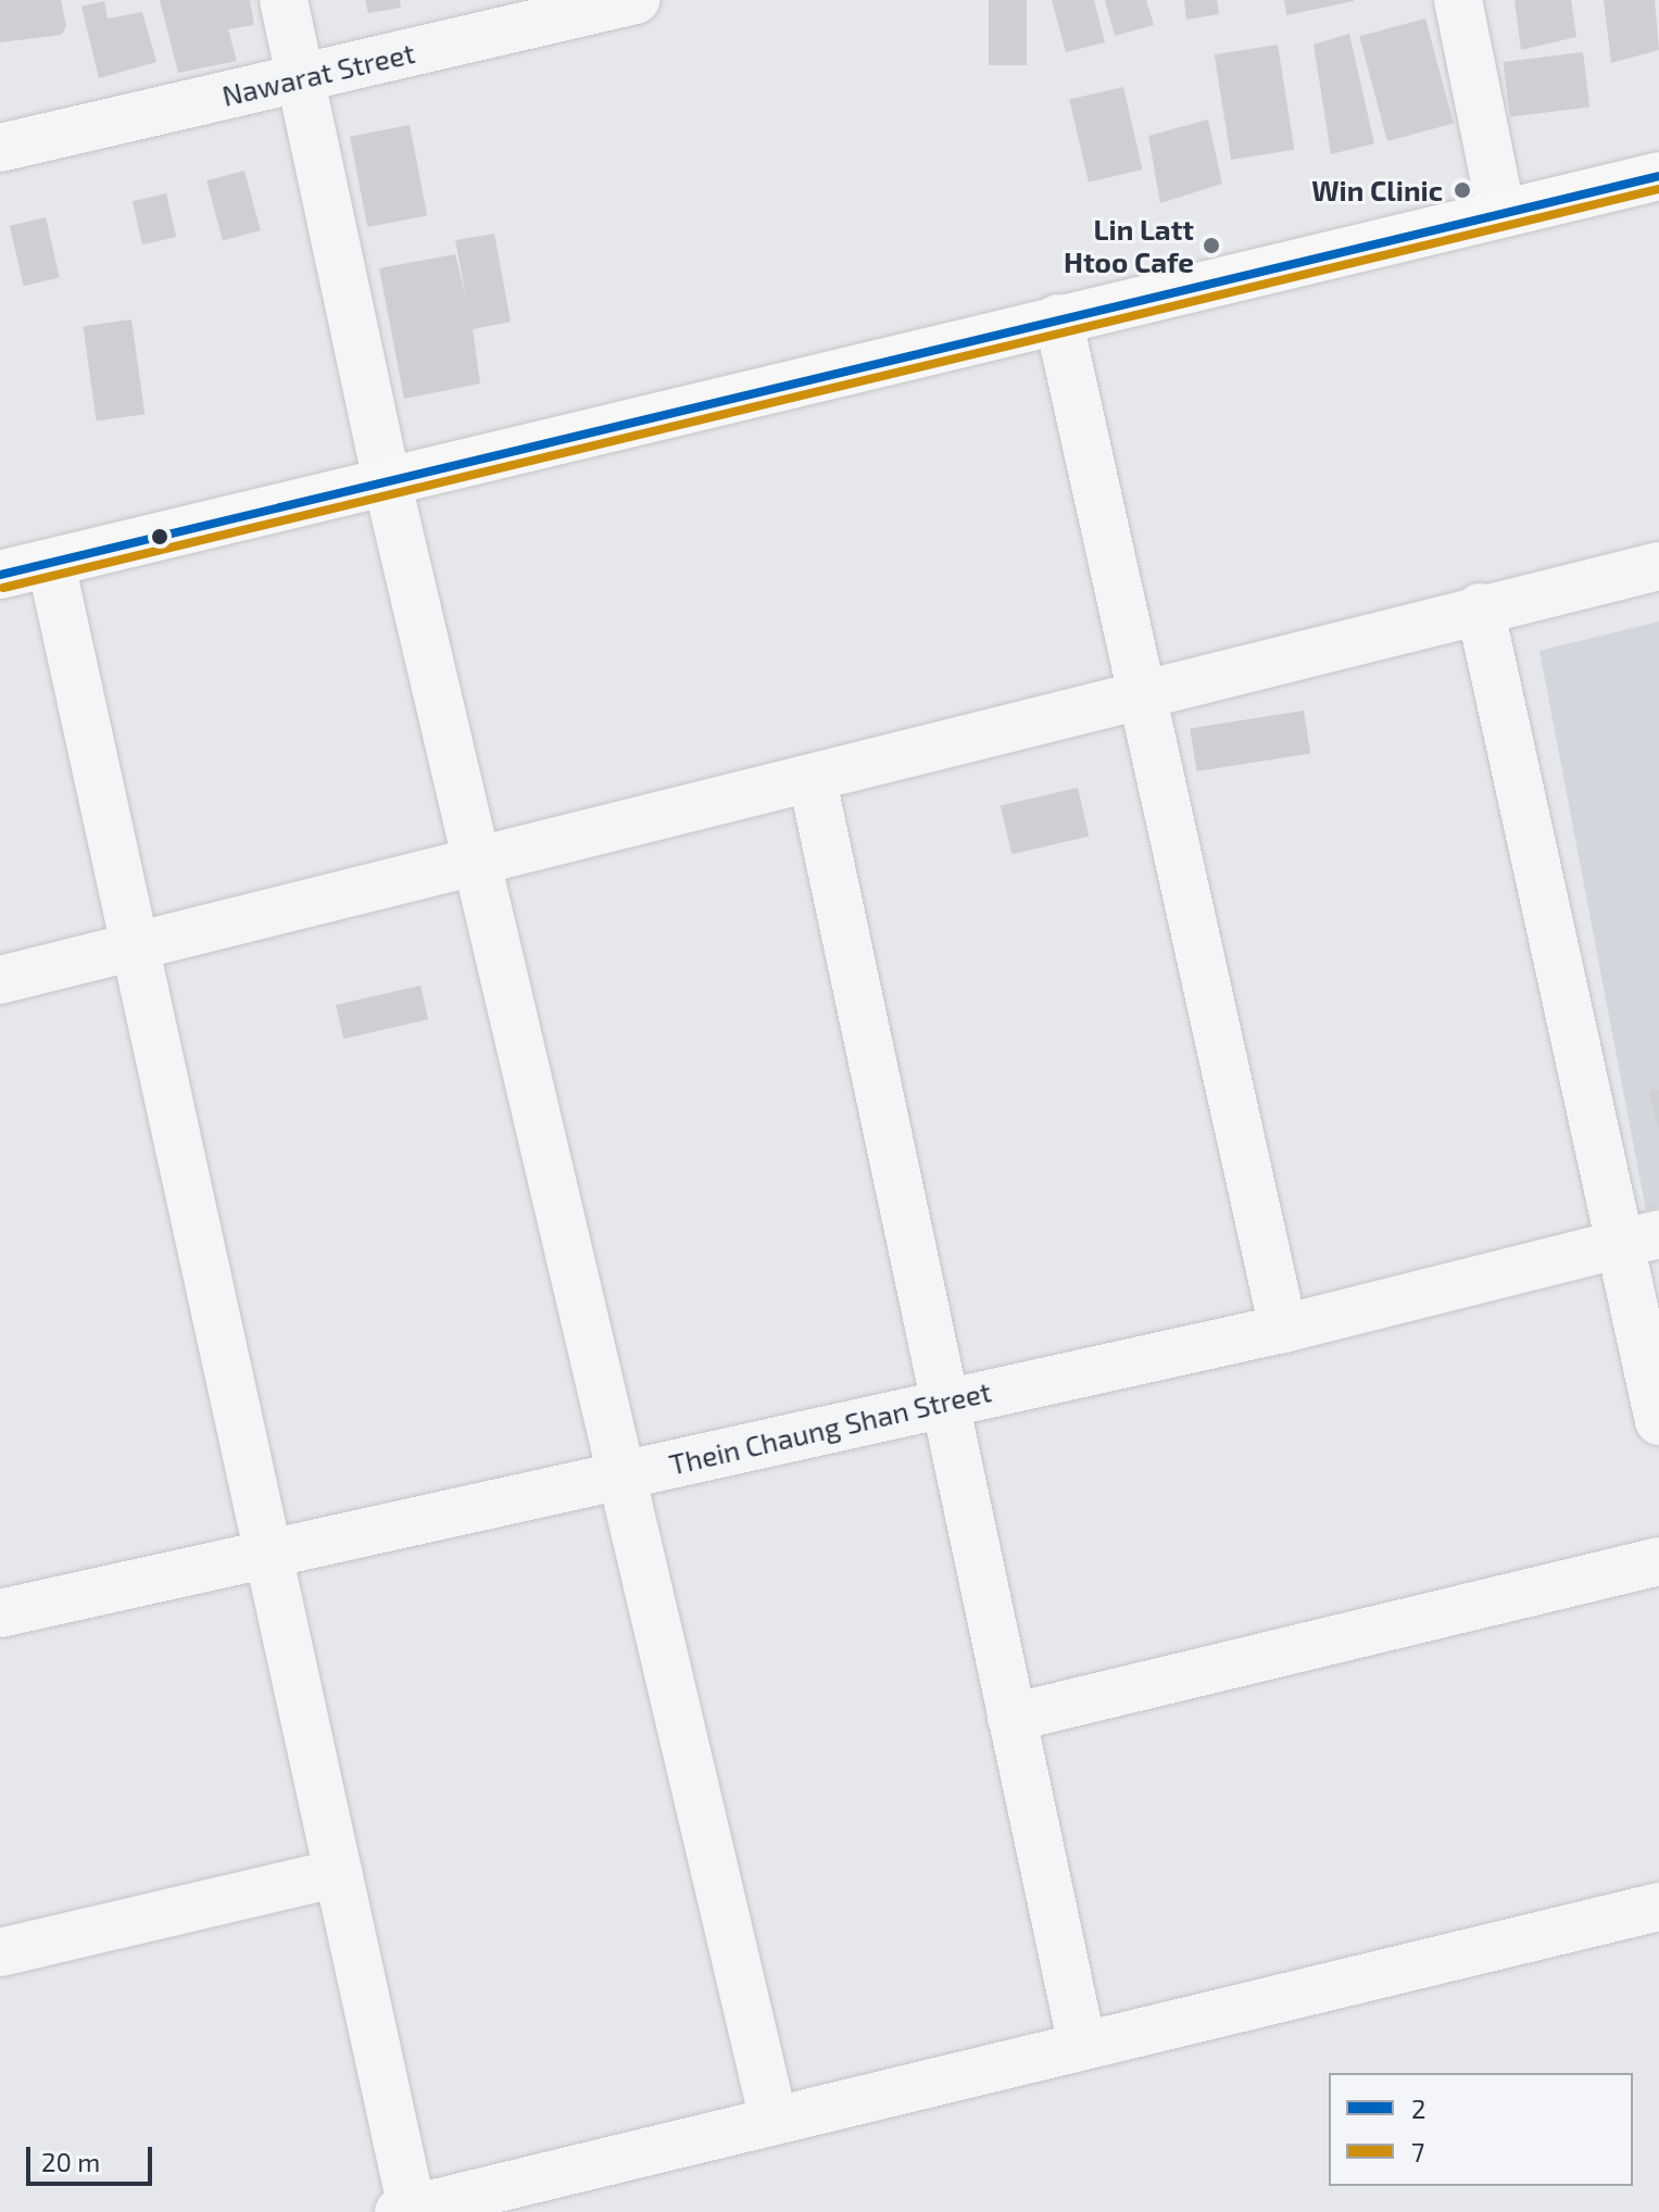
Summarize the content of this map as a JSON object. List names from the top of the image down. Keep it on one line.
{"streets":{"street":["Nawarat Street","Thein Chaung Shan Street"]},"places":["Win Clinic","Lin Latt Htoo Cafe"],"lines":["transit line 2","transit line 7"],"legend":["2","7"],"scale_bar":"20 m"}
